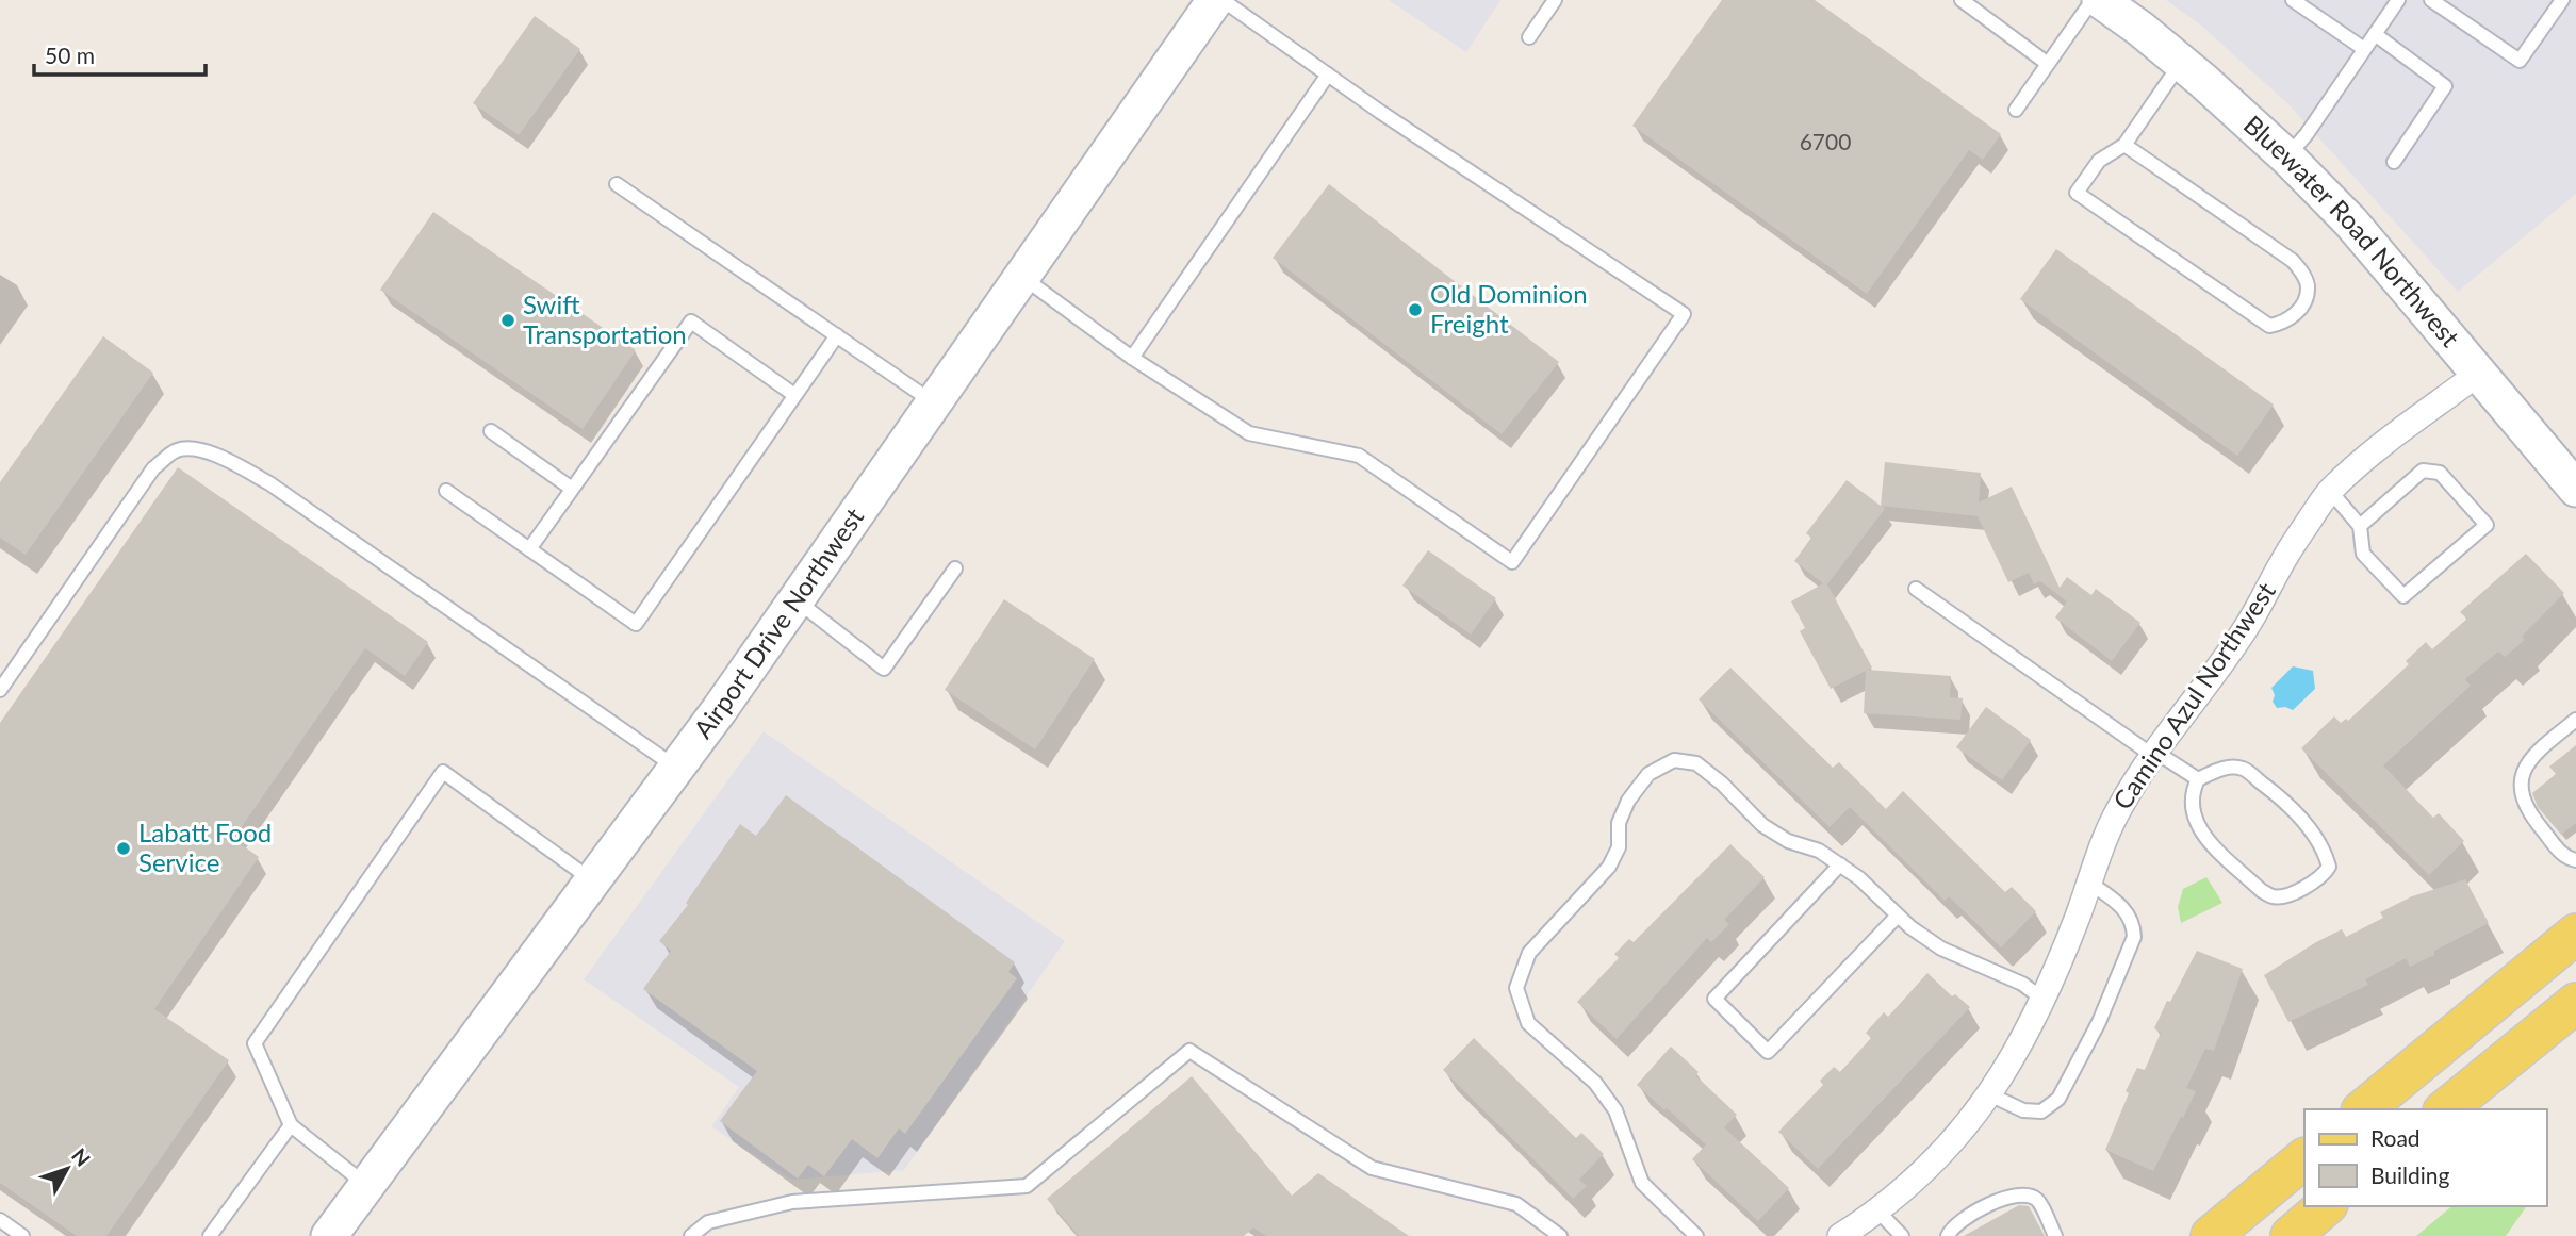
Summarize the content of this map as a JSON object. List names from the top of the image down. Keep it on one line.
{"streets":{"street":["Bluewater Road Northwest","Airport Drive Northwest","Camino Azul Northwest"]},"crossings":[["Bluewater Road Northwest","Camino Azul Northwest"]],"places":["Old Dominion Freight","Swift Transportation","Labatt Food Service"],"house_numbers":["6700"],"legend":["Road","Building"],"scale_bar":"50 m","north":"top right"}
